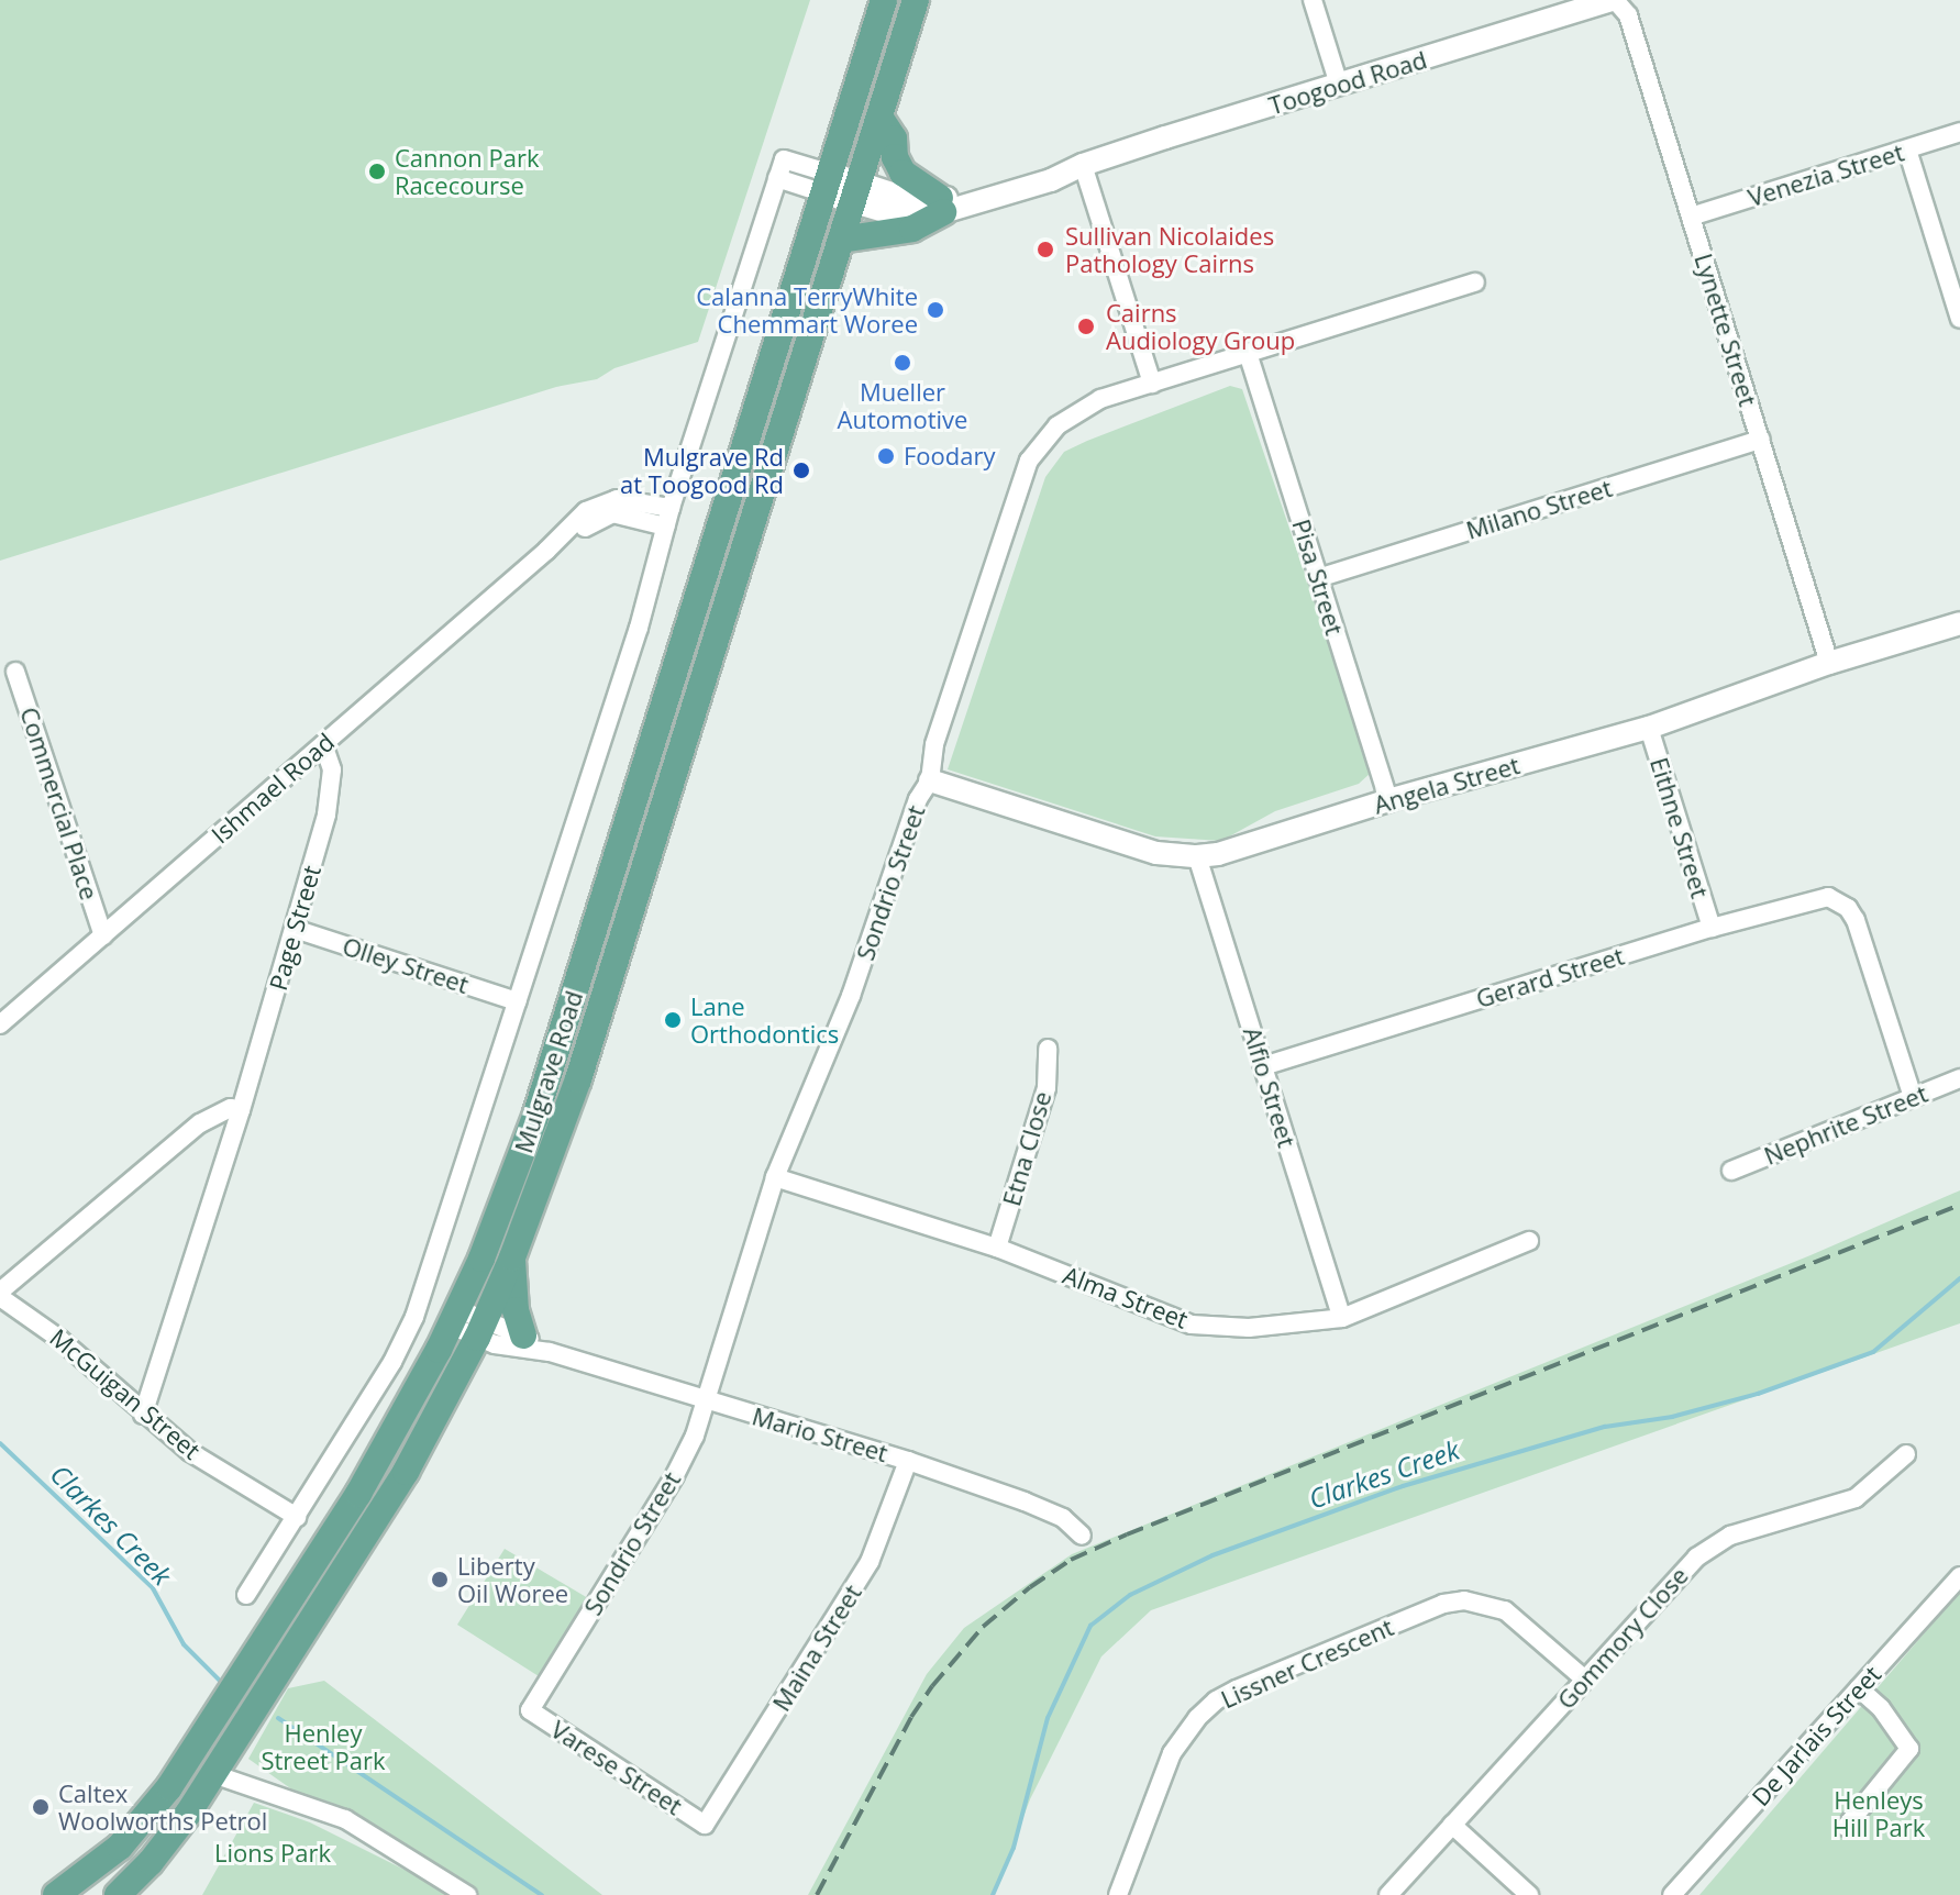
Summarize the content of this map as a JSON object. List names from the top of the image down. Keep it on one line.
{"streets":{"main road":["Mulgrave Road"],"street":["Toogood Road","Venezia Street","Lynette Street","Milano Street","Pisa Street","Angela Street","Ishmael Road","Commercial Place","Eithne Street","Sondrio Street","Page Street","Olley Street","Gerard Street","Alfio Street","Nephrite Street","Etna Close","Alma Street","McGuigan Street","Mario Street","Gommory Close","Maina Street","Lissner Crescent","De Jarlais Street","Varese Street"]},"crossings":[["Toogood Road","Lynette Street"],["Toogood Road","Mulgrave Road"],["Venezia Street","Lynette Street"],["Lynette Street","Milano Street"],["Lynette Street","Angela Street"],["Milano Street","Pisa Street"],["Pisa Street","Angela Street"],["Pisa Street","Sondrio Street"],["Angela Street","Eithne Street"],["Angela Street","Sondrio Street"],["Angela Street","Alfio Street"],["Ishmael Road","Commercial Place"],["Ishmael Road","Page Street"],["Eithne Street","Gerard Street"],["Sondrio Street","Alma Street"],["Sondrio Street","Mario Street"],["Sondrio Street","Varese Street"],["Page Street","Olley Street"],["Page Street","McGuigan Street"],["Gerard Street","Alfio Street"],["Gerard Street","Nephrite Street"],["Mulgrave Road","Mario Street"],["Alfio Street","Alma Street"],["Etna Close","Alma Street"],["Mario Street","Maina Street"],["Gommory Close","Lissner Crescent"],["Maina Street","Varese Street"]],"water":["Clarkes Creek"],"parks":["Henley Street Park","Henleys Hill Park","Lions Park"],"places":["Cannon Park Racecourse","Sullivan Nicolaides Pathology Cairns","Calanna TerryWhite Chemmart Woree","Cairns Audiology Group","Mueller Automotive","Foodary","Mulgrave Rd at Toogood Rd","Lane Orthodontics","Liberty Oil Woree","Caltex Woolworths Petrol"]}
